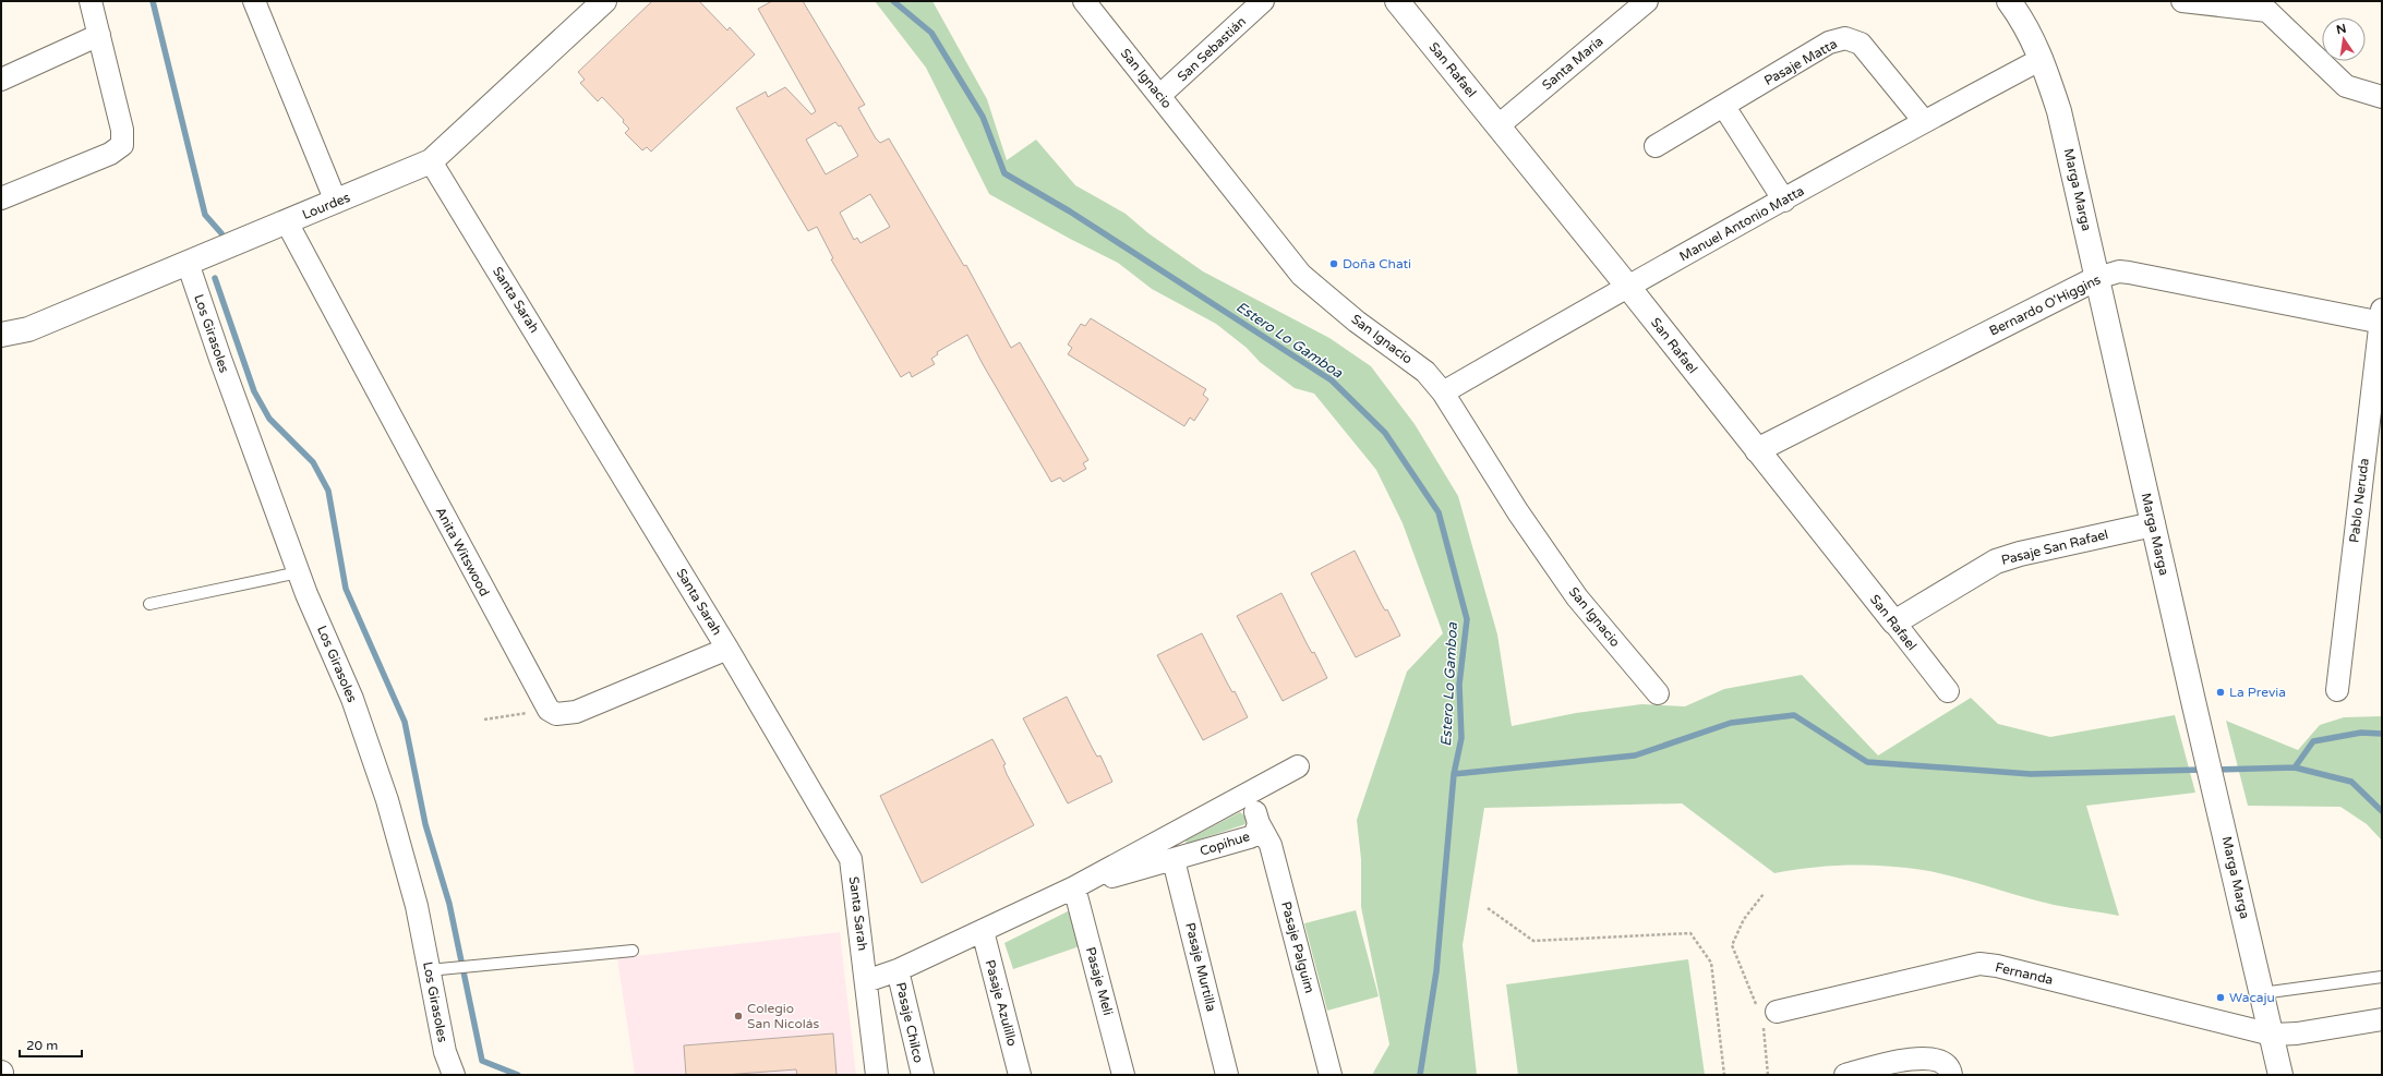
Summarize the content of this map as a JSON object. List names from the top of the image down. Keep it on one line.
{"streets":{"main road":["San Rafael","Marga Marga","Lourdes","Bernardo O'Higgins","Pasaje San Rafael"],"street":["San Sebastián","Pasaje Matta","Santa María","San Ignacio","Manuel Antonio Matta","Santa Sarah","Los Girasoles","Pablo Neruda","Anita Witswood","Copihue","Pasaje Palguim","Pasaje Murtilla","Fernanda","Pasaje Meli","Pasaje Azulillo","Pasaje Chilco"]},"crossings":[["San Sebastián","San Ignacio"],["Pasaje Matta","Manuel Antonio Matta"],["Santa María","San Rafael"],["San Rafael","Manuel Antonio Matta"],["San Rafael","Bernardo O'Higgins"],["San Rafael","Pasaje San Rafael"],["San Ignacio","Manuel Antonio Matta"],["Marga Marga","Manuel Antonio Matta"],["Marga Marga","Bernardo O'Higgins"],["Marga Marga","Pasaje San Rafael"],["Marga Marga","Fernanda"],["Lourdes","Santa Sarah"],["Lourdes","Los Girasoles"],["Lourdes","Anita Witswood"],["Santa Sarah","Copihue"],["Bernardo O'Higgins","Pablo Neruda"],["Copihue","Pasaje Palguim"],["Copihue","Pasaje Murtilla"],["Copihue","Pasaje Meli"],["Copihue","Pasaje Azulillo"],["Copihue","Pasaje Chilco"]],"water":["Estero Lo Gamboa"],"places":["Doña Chati","La Previa","Wacaju","Colegio San Nicolás"],"scale_bar":"20 m","north":"top"}
